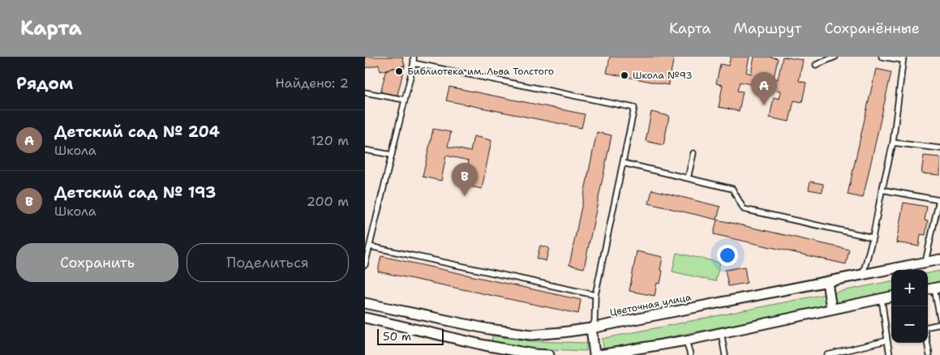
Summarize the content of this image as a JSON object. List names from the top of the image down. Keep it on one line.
{"streets":{"street":["Цветочная улица"]},"places":["Библиотека им. Льва Толстого","Школа №93"],"scale_bar":"50 m","page":{"header":"Карта","nav":["Карта","Маршрут","Сохранённые"],"heading":["Рядом","Найдено: 2"],"pins":["A","B"],"list":[{"mark":"A","name":"Детский сад № 204","note":"Школа","value":"120 m"},{"mark":"B","name":"Детский сад № 193","note":"Школа","value":"200 m"}],"buttons":["Сохранить","Поделиться"],"map_buttons":["+","−"],"scale":"50 m"}}
